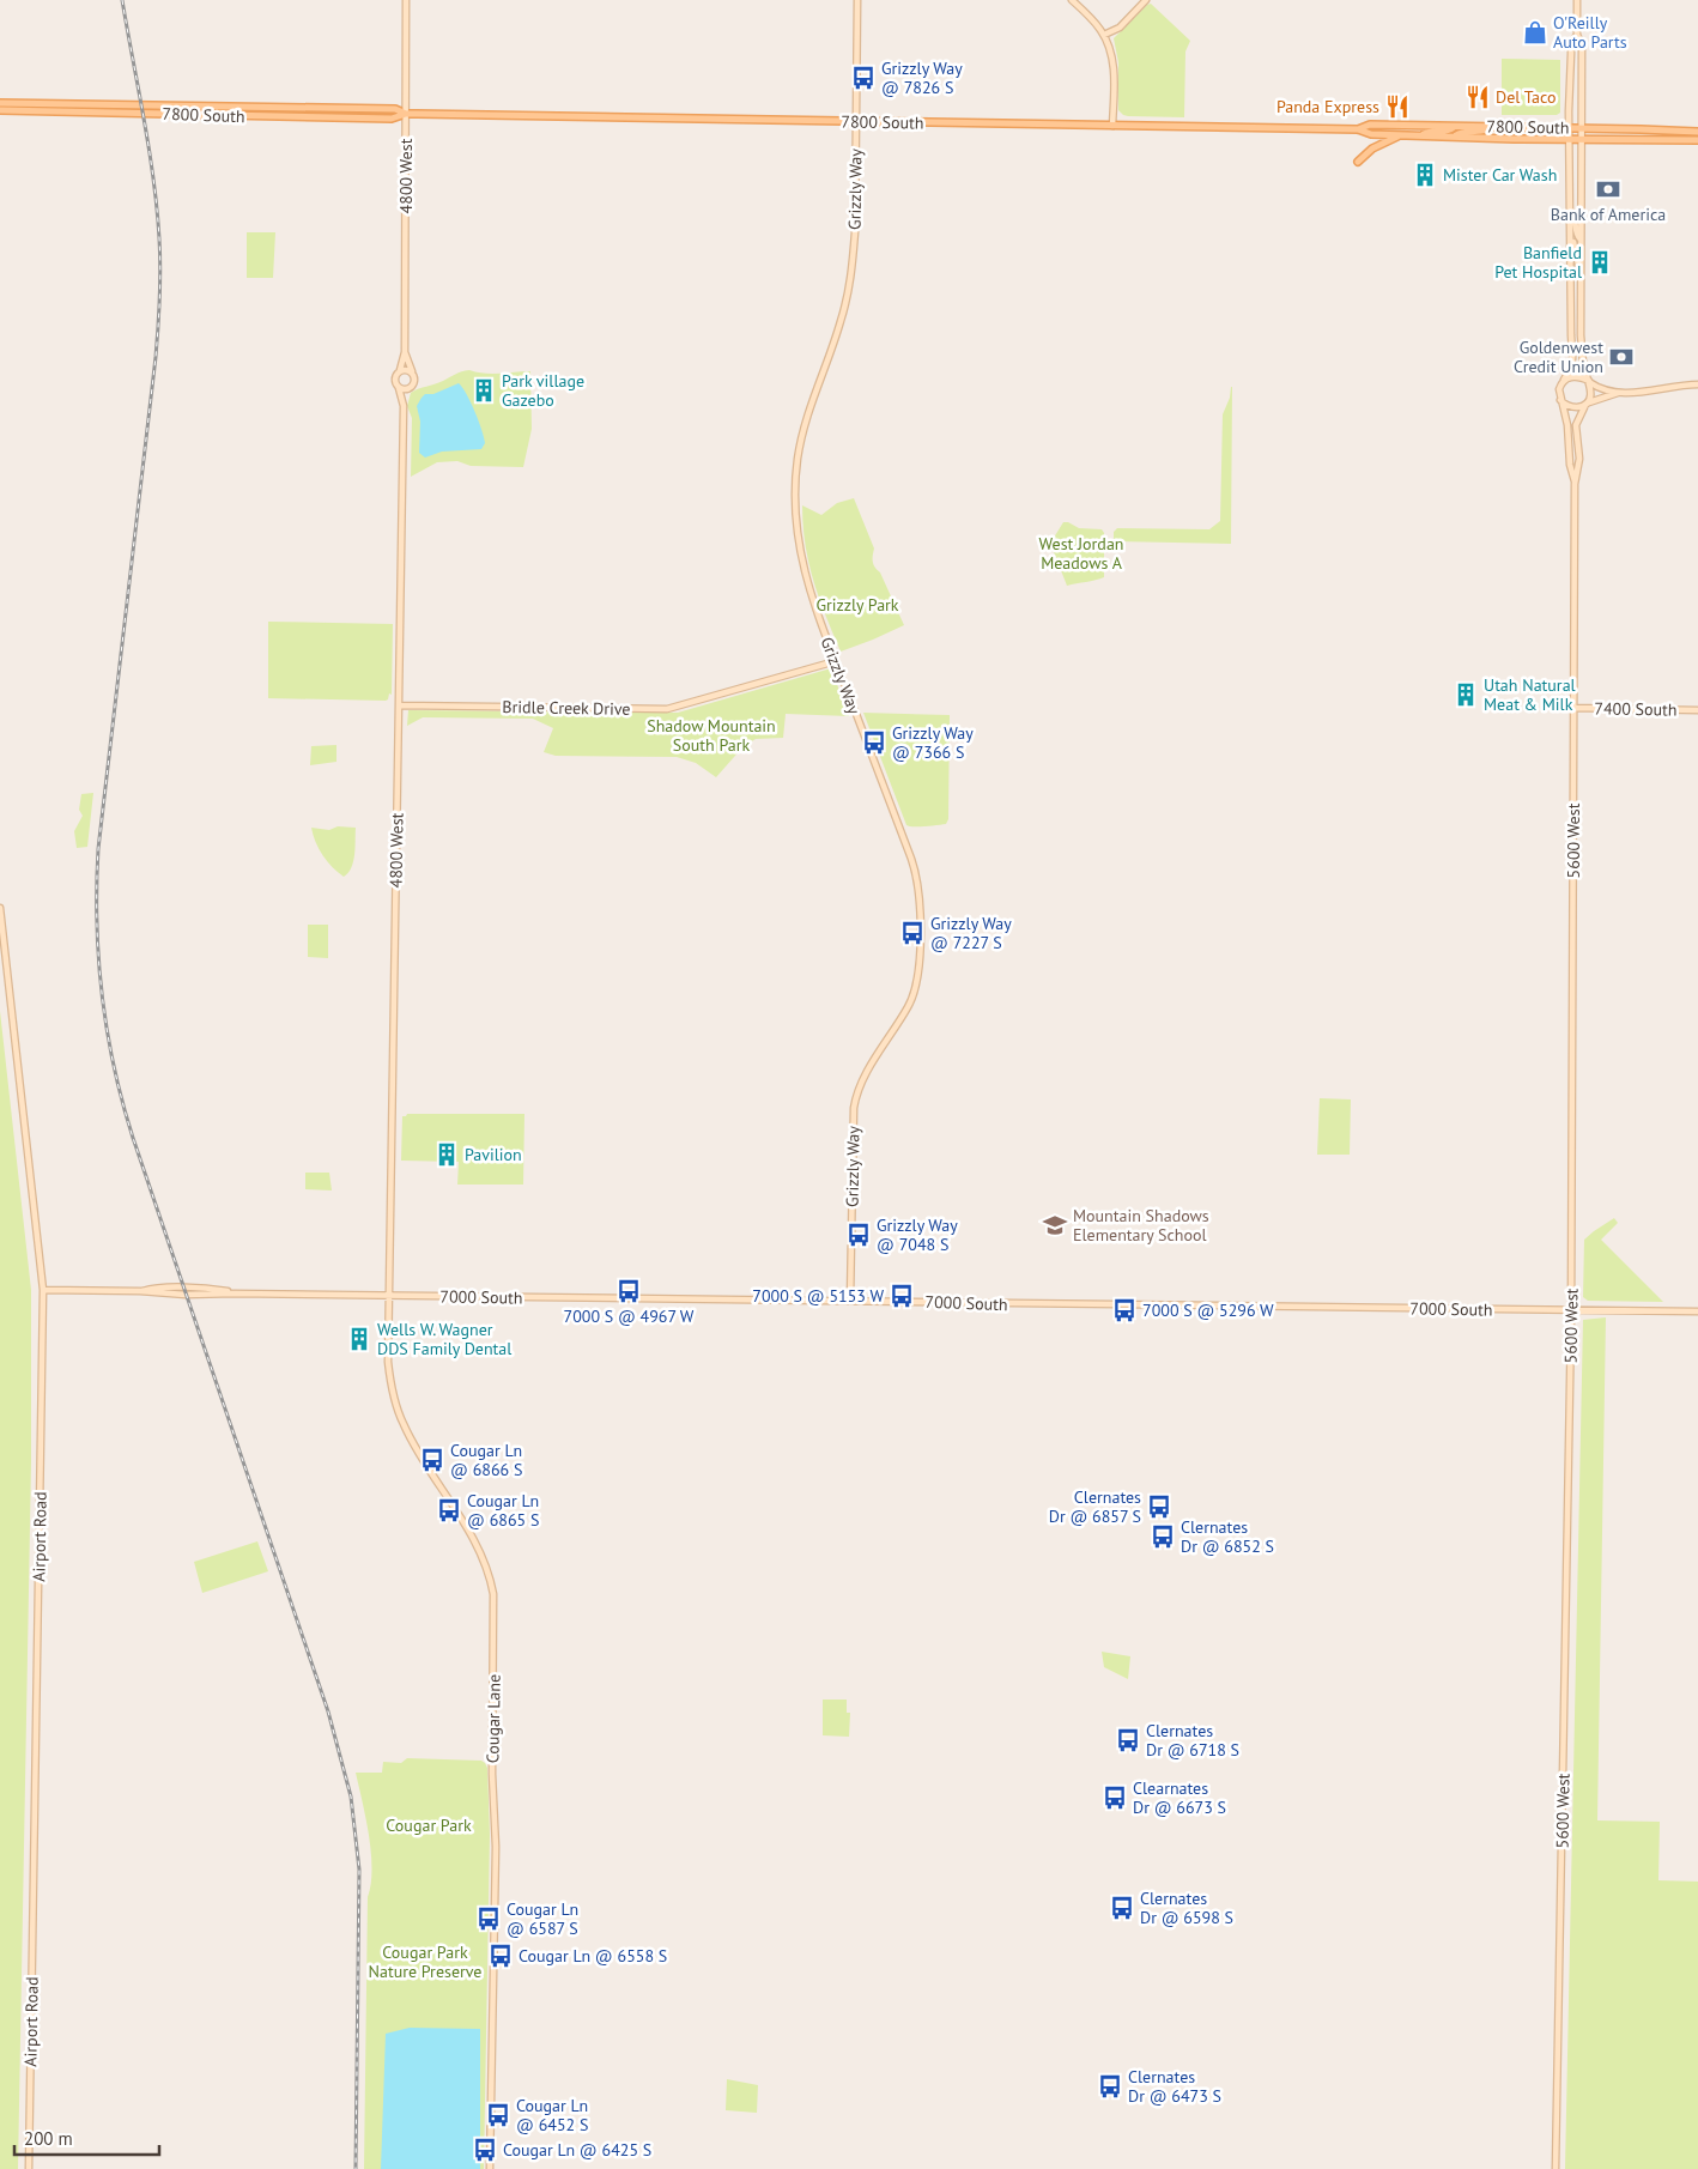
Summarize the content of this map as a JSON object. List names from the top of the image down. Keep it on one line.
{"streets":{"main road":["7800 South"],"street":["4800 West","Grizzly Way","Bridle Creek Drive","7400 South","5600 West","7000 South","Airport Road","Cougar Lane"]},"crossings":[["7800 South","4800 West"],["7800 South","Grizzly Way"],["4800 West","Bridle Creek Drive"],["4800 West","7000 South"],["4800 West","Cougar Lane"],["Grizzly Way","Bridle Creek Drive"],["Grizzly Way","7000 South"],["7400 South","5600 West"],["5600 West","7000 South"],["7000 South","Airport Road"],["7000 South","Cougar Lane"]],"parks":["West Jordan Meadows A","Grizzly Park","Shadow Mountain South Park","Cougar Park","Cougar Park Nature Preserve"],"places":{"shop":["O'Reilly Auto Parts"],"bus stop":["Grizzly Way @ 7826 S","Grizzly Way @ 7366 S","Grizzly Way @ 7227 S","Grizzly Way @ 7048 S","7000 S @ 4967 W","7000 S @ 5153 W","7000 S @ 5296 W","Cougar Ln @ 6866 S","Clernates Dr @ 6857 S","Cougar Ln @ 6865 S","Clernates Dr @ 6852 S","Clernates Dr @ 6718 S","Clearnates Dr @ 6673 S","Clernates Dr @ 6598 S","Cougar Ln @ 6587 S","Cougar Ln @ 6558 S","Clernates Dr @ 6473 S","Cougar Ln @ 6452 S","Cougar Ln @ 6425 S"],"restaurant":["Del Taco","Panda Express"],"building":["Mister Car Wash","Banfield Pet Hospital","Park village Gazebo","Utah Natural Meat & Milk","Pavilion","Wells W. Wagner DDS Family Dental"],"bank":["Bank of America","Goldenwest Credit Union"],"school or university":["Mountain Shadows Elementary School"]},"scale_bar":"200 m"}
